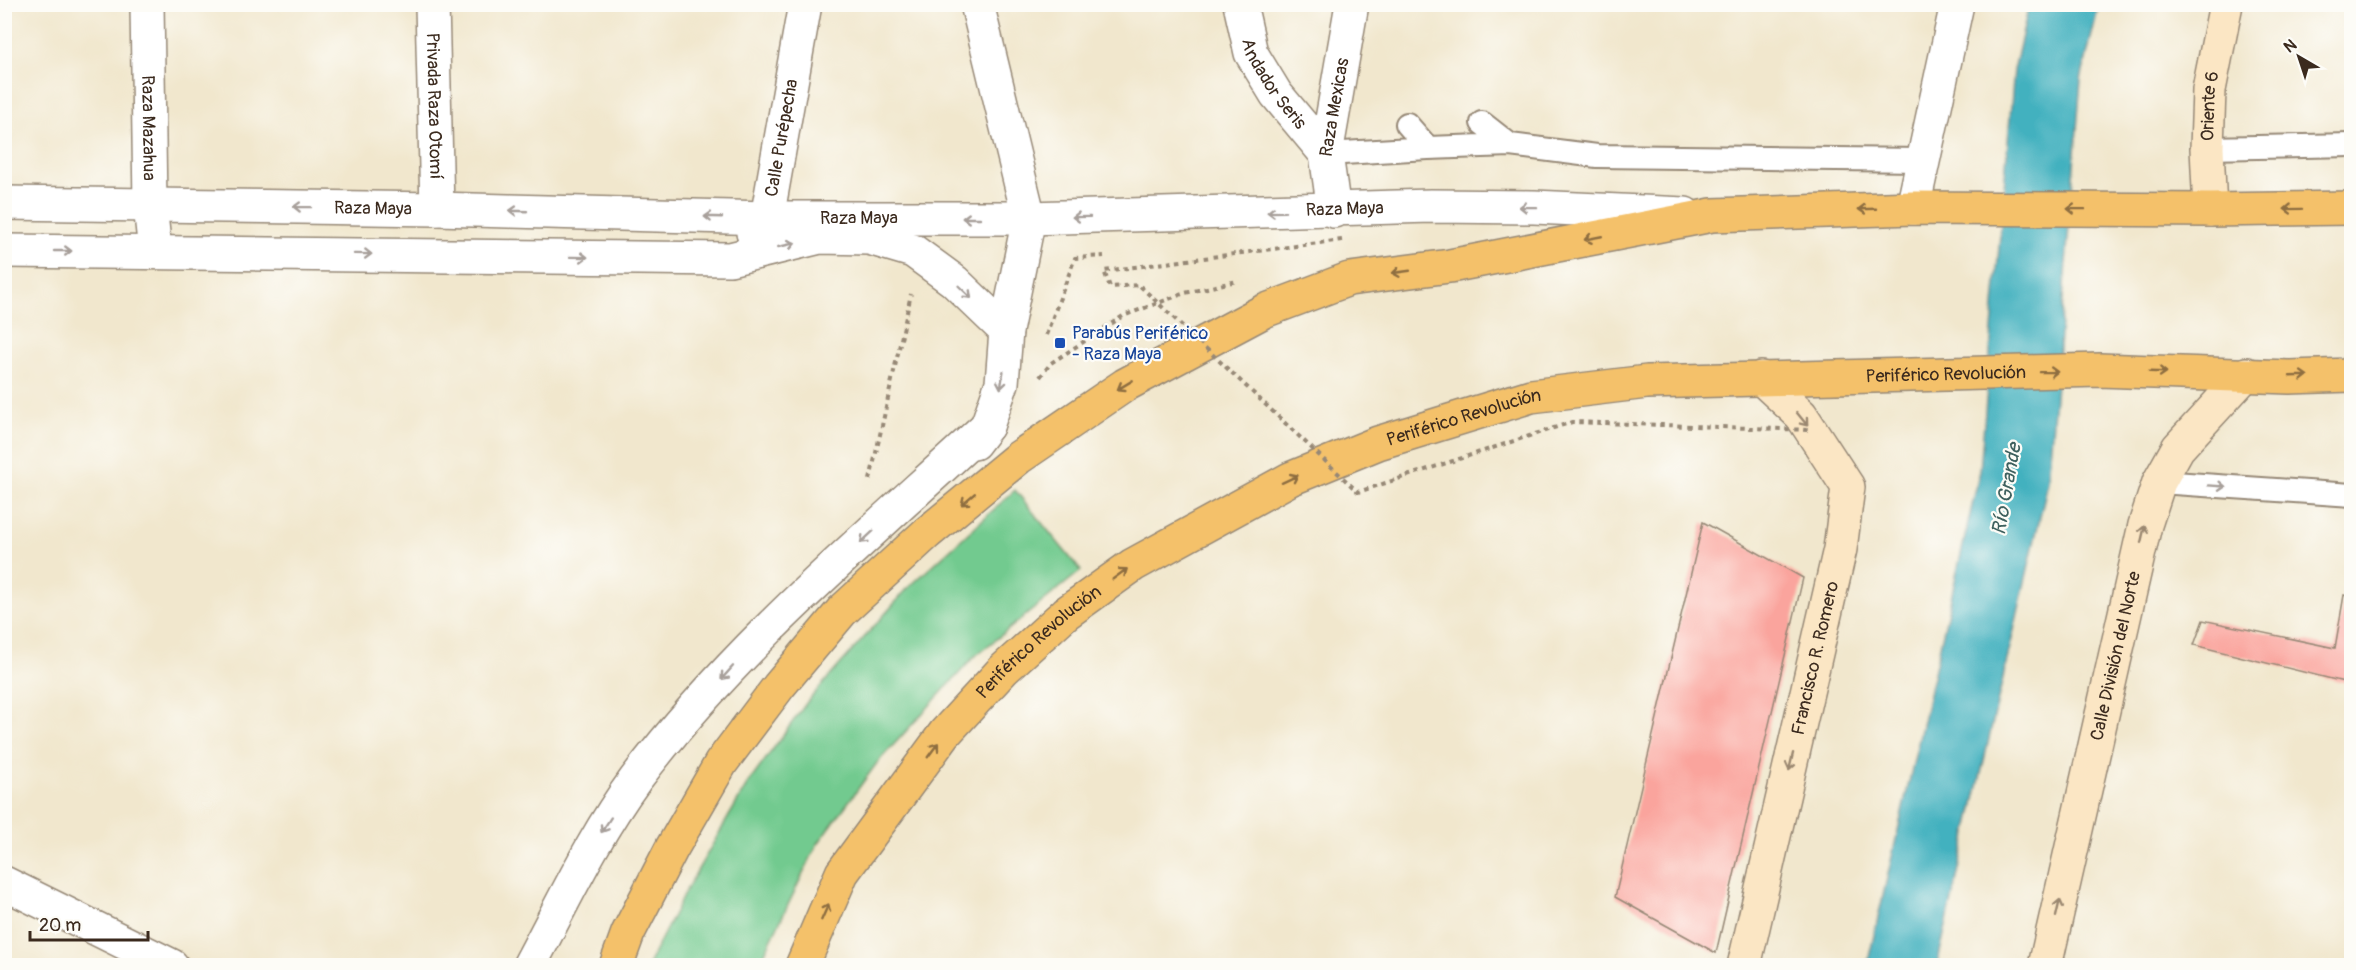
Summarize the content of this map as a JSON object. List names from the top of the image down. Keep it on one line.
{"streets":{"highway":["Periférico Revolución"],"main road":["Oriente 6","Calle División del Norte","Francisco R. Romero"],"street":["Andador Seris","Privada Raza Otomí","Raza Mexicas","Raza Mazahua","Calle Purépecha","Raza Maya"]},"crossings":[["Andador Seris","Raza Mexicas"],["Privada Raza Otomí","Raza Maya"],["Raza Mexicas","Raza Maya"],["Raza Mazahua","Raza Maya"],["Calle Purépecha","Raza Maya"],["Periférico Revolución","Calle División del Norte"],["Periférico Revolución","Francisco R. Romero"]],"one_way":["Calle División del Norte","Francisco R. Romero"],"water":["Río Grande"],"places":{"transit":["Parabús Periférico - Raza Maya"]},"scale_bar":"20 m","north":"top left"}
